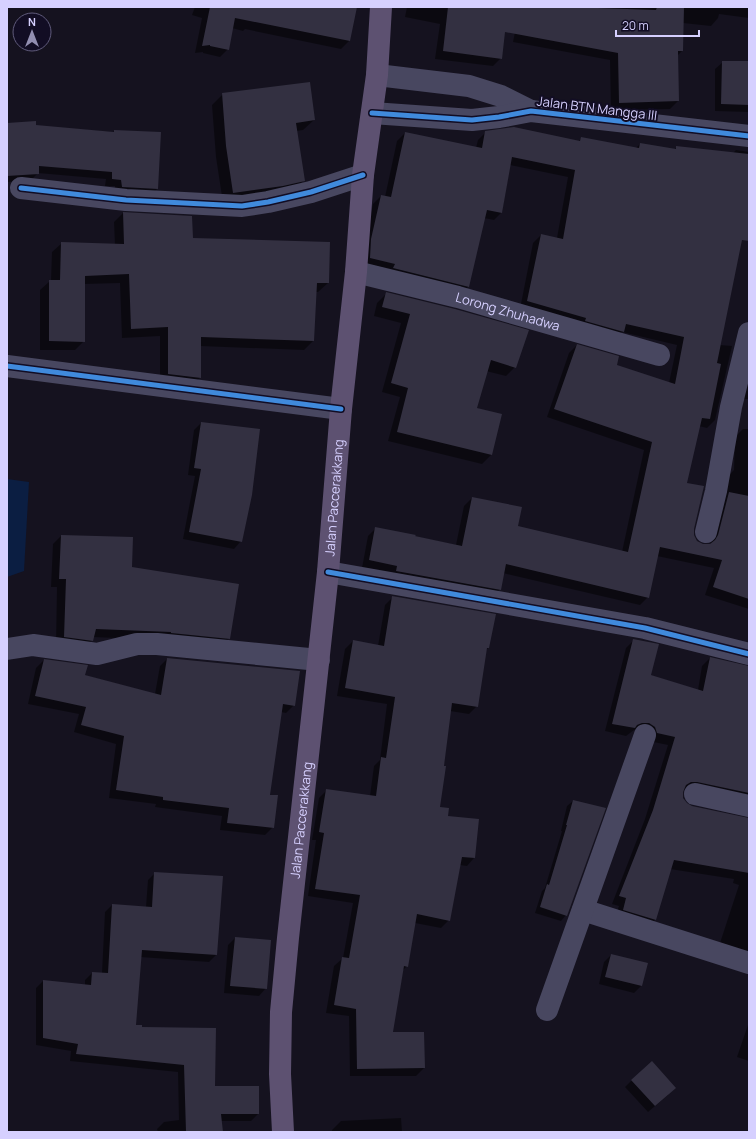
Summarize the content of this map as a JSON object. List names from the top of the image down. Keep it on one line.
{"streets":{"main road":["Jalan Paccerakkang"],"street":["Jalan BTN Mangga III","Lorong Zhuhadwa"]},"crossings":[["Jalan BTN Mangga III","Jalan Paccerakkang"],["Lorong Zhuhadwa","Jalan Paccerakkang"]],"scale_bar":"20 m","north":"top"}
